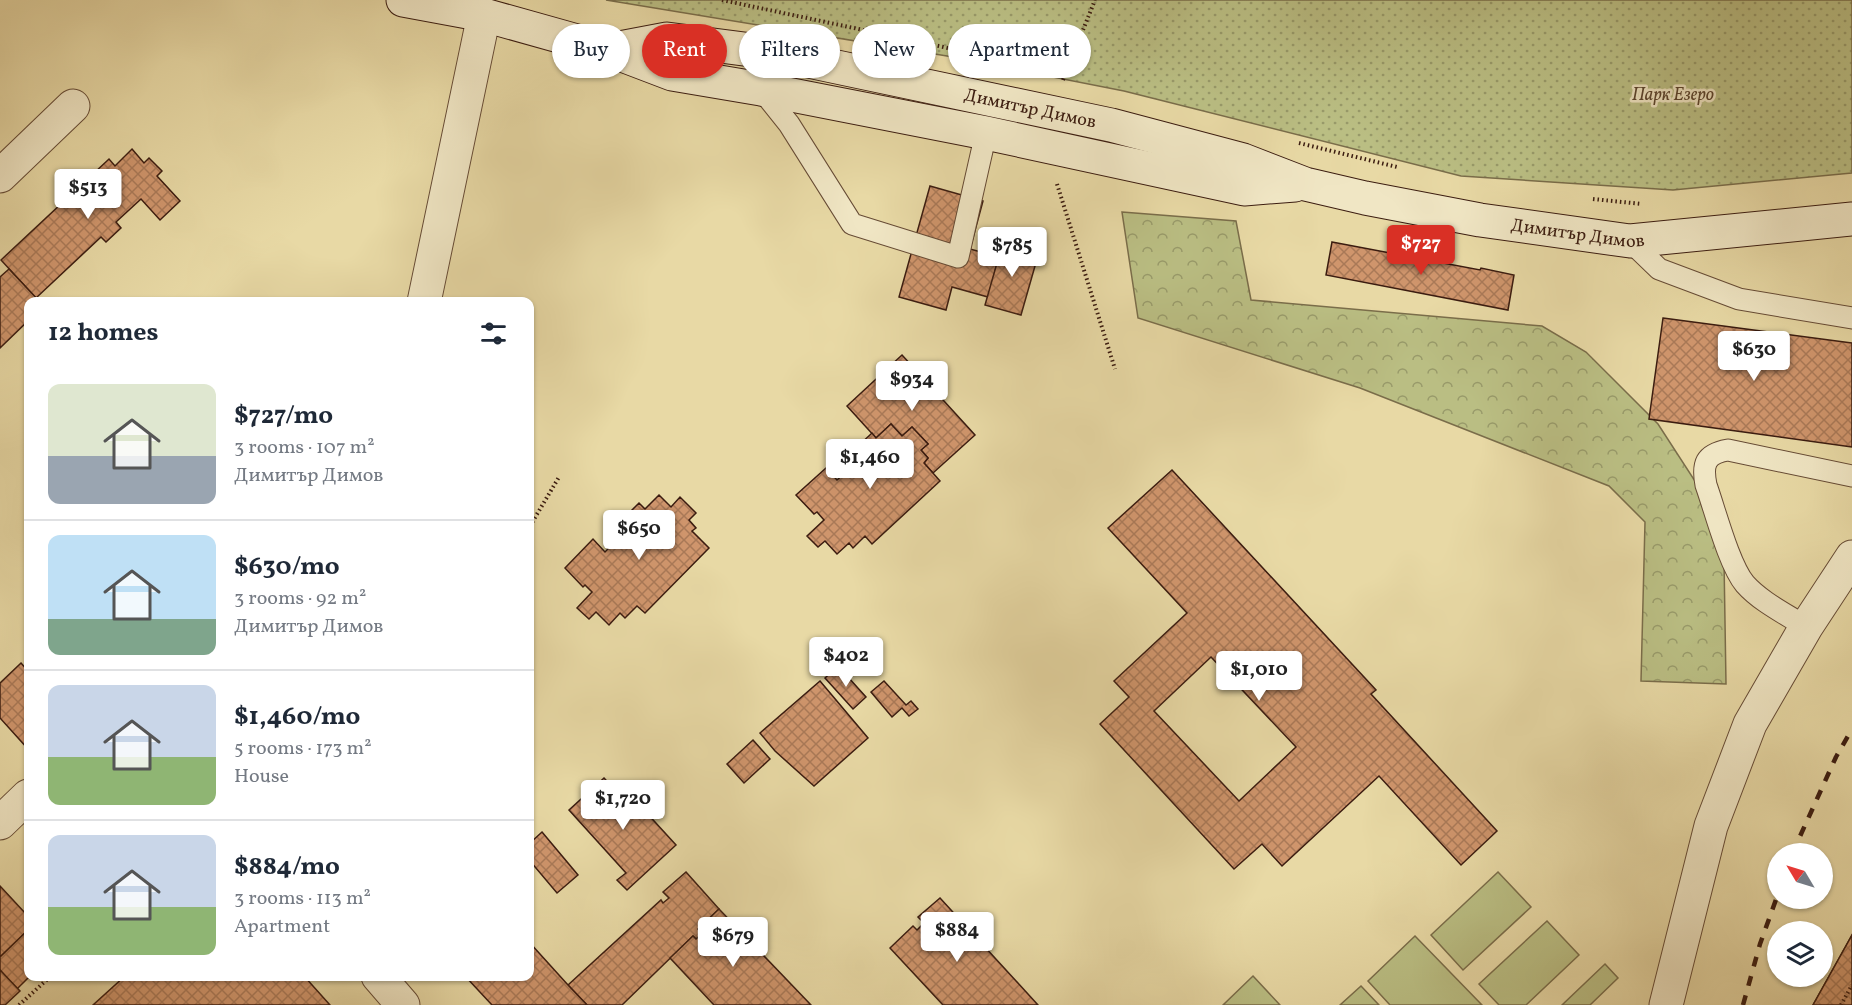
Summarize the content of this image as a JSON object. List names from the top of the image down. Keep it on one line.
{"streets":{"main road":["Димитър Димов"]},"parks":["Парк Езеро"],"north":"top left","page":{"chip":["Buy","Rent","Filters","New","Apartment"],"price":["$513","$727","$785","$630","$934","$1,460","$650","$402","$1,010","$1,720","$884","$679"],"heading":"12 homes","list":[{"name":"$727/mo","note":"3 rooms · 107 m² · Димитър Димов"},{"name":"$630/mo","note":"3 rooms · 92 m² · Димитър Димов"},{"name":"$1,460/mo","note":"5 rooms · 173 m² · House"},{"name":"$884/mo","note":"3 rooms · 113 m² · Apartment"}]}}
